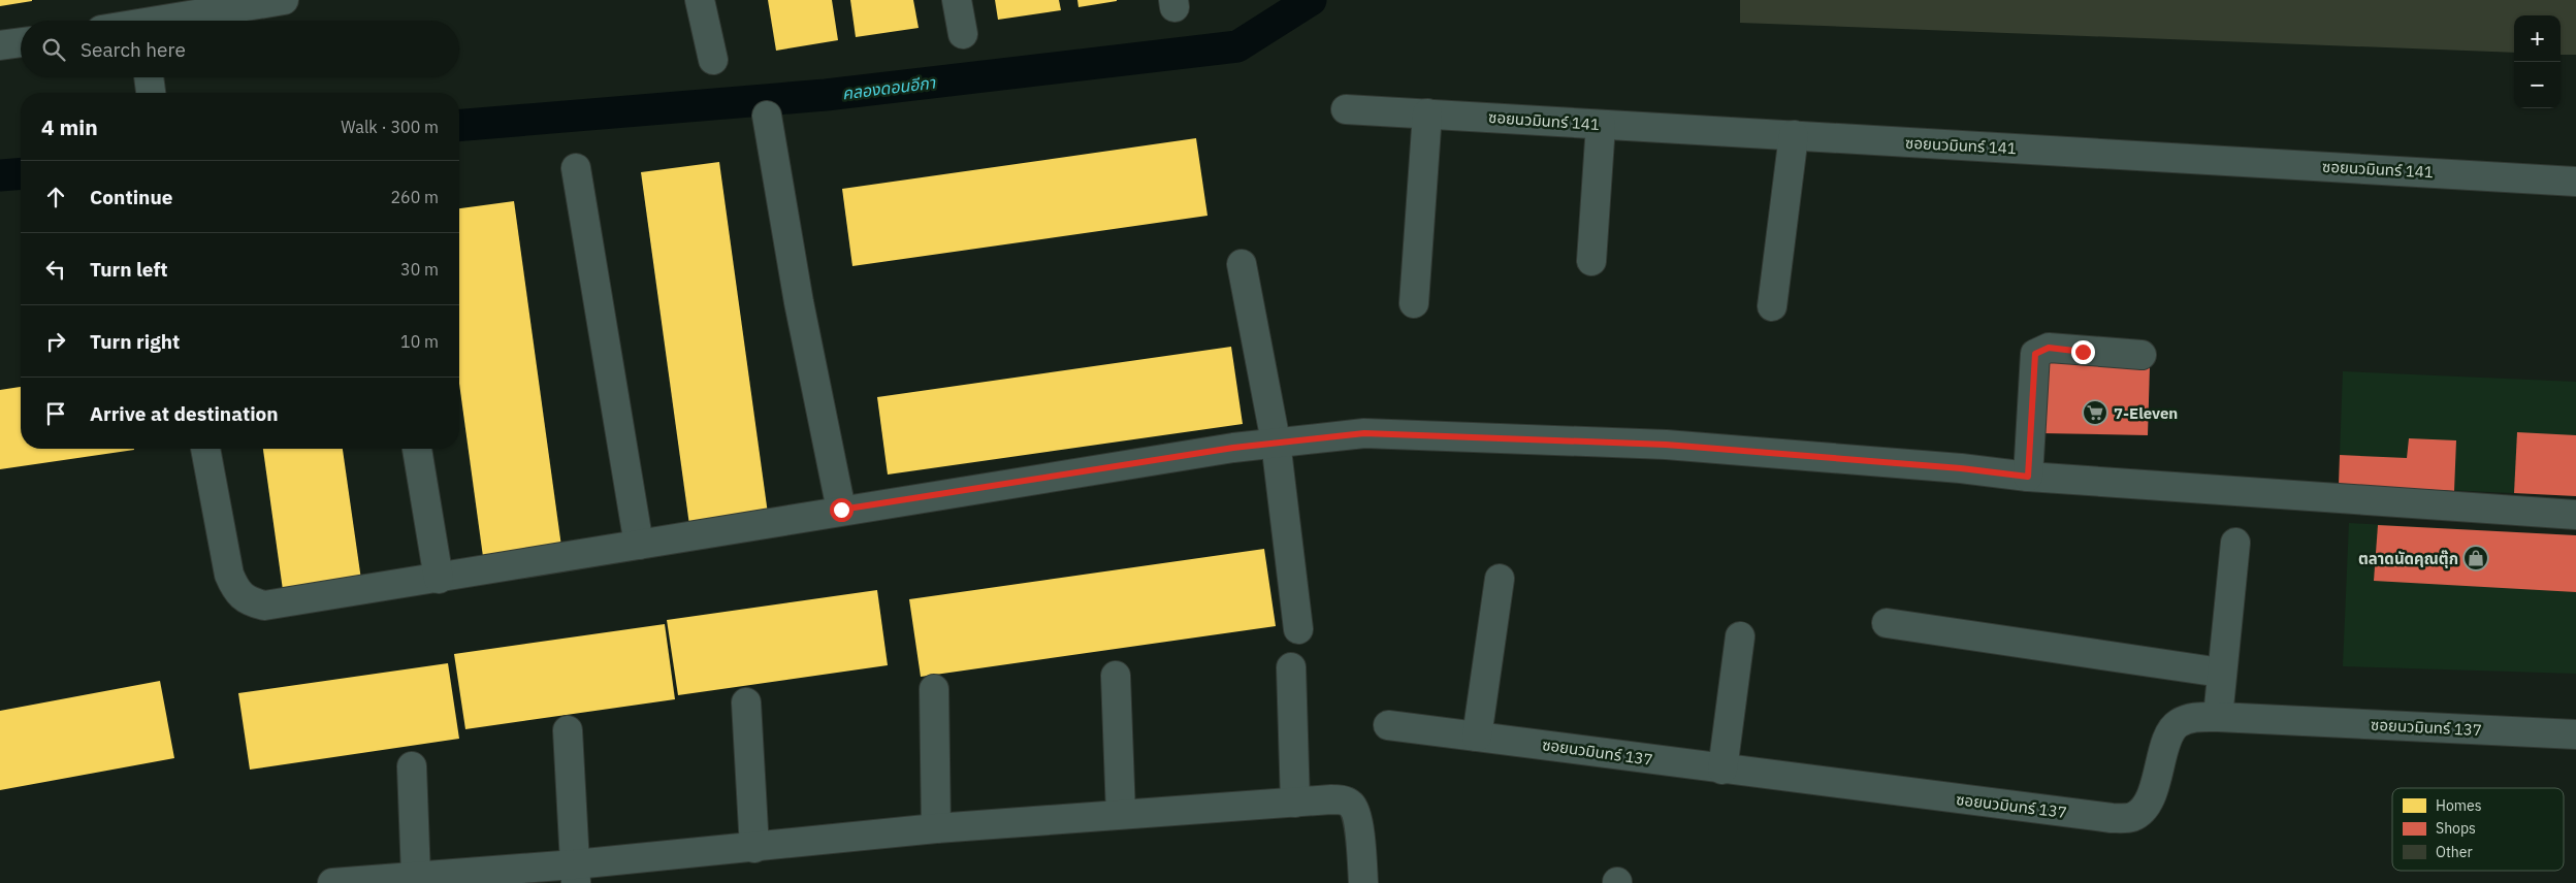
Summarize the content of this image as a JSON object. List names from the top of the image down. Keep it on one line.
{"streets":{"street":["ซอยนวมินทร์ 141","ซอยนวมินทร์ 137"]},"water":["คลองดอนอีกา"],"places":{"supermarket":["7-Eleven"],"shop":["ตลาดนัดคุณตุ๊ก"]},"legend":["Homes","Shops","Other"],"page":{"map_buttons":["+","−"],"search":"Search here","heading":["4 min","Walk · 300 m"],"list":[["Continue","260 m"],["Turn left","30 m"],["Turn right","10 m"],"Arrive at destination"]}}
